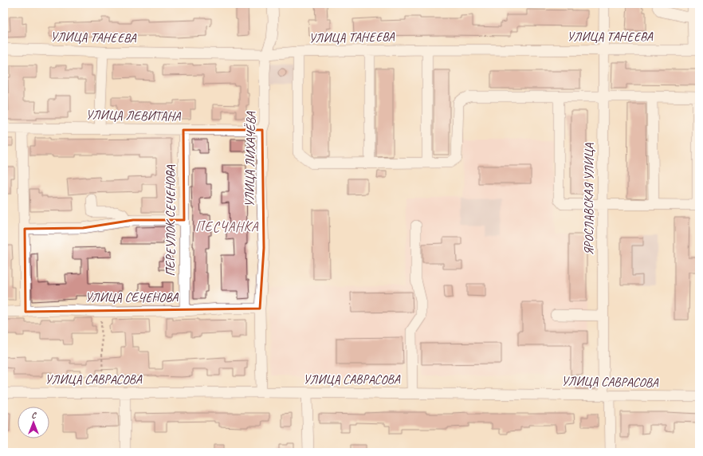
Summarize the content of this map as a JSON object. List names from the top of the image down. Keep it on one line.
{"streets":{"street":["УЛИЦА ТАНЕЕВА","УЛИЦА ЛЕВИТАНА","УЛИЦА ЛИХАЧЁВА","ЯРОСЛАВСКАЯ УЛИЦА","ПЕРЕУЛОК СЕЧЕНОВА","УЛИЦА СЕЧЕНОВА","УЛИЦА САВРАСОВА"]},"crossings":[["УЛИЦА ТАНЕЕВА","УЛИЦА ЛИХАЧЁВА"],["УЛИЦА ТАНЕЕВА","ЯРОСЛАВСКАЯ УЛИЦА"],["УЛИЦА ЛЕВИТАНА","УЛИЦА ЛИХАЧЁВА"],["УЛИЦА ЛЕВИТАНА","ПЕРЕУЛОК СЕЧЕНОВА"],["УЛИЦА ЛИХАЧЁВА","УЛИЦА СЕЧЕНОВА"],["УЛИЦА ЛИХАЧЁВА","УЛИЦА САВРАСОВА"],["ЯРОСЛАВСКАЯ УЛИЦА","УЛИЦА САВРАСОВА"],["ПЕРЕУЛОК СЕЧЕНОВА","УЛИЦА СЕЧЕНОВА"]],"districts":["ПЕСЧАНКА"],"north":"top"}
